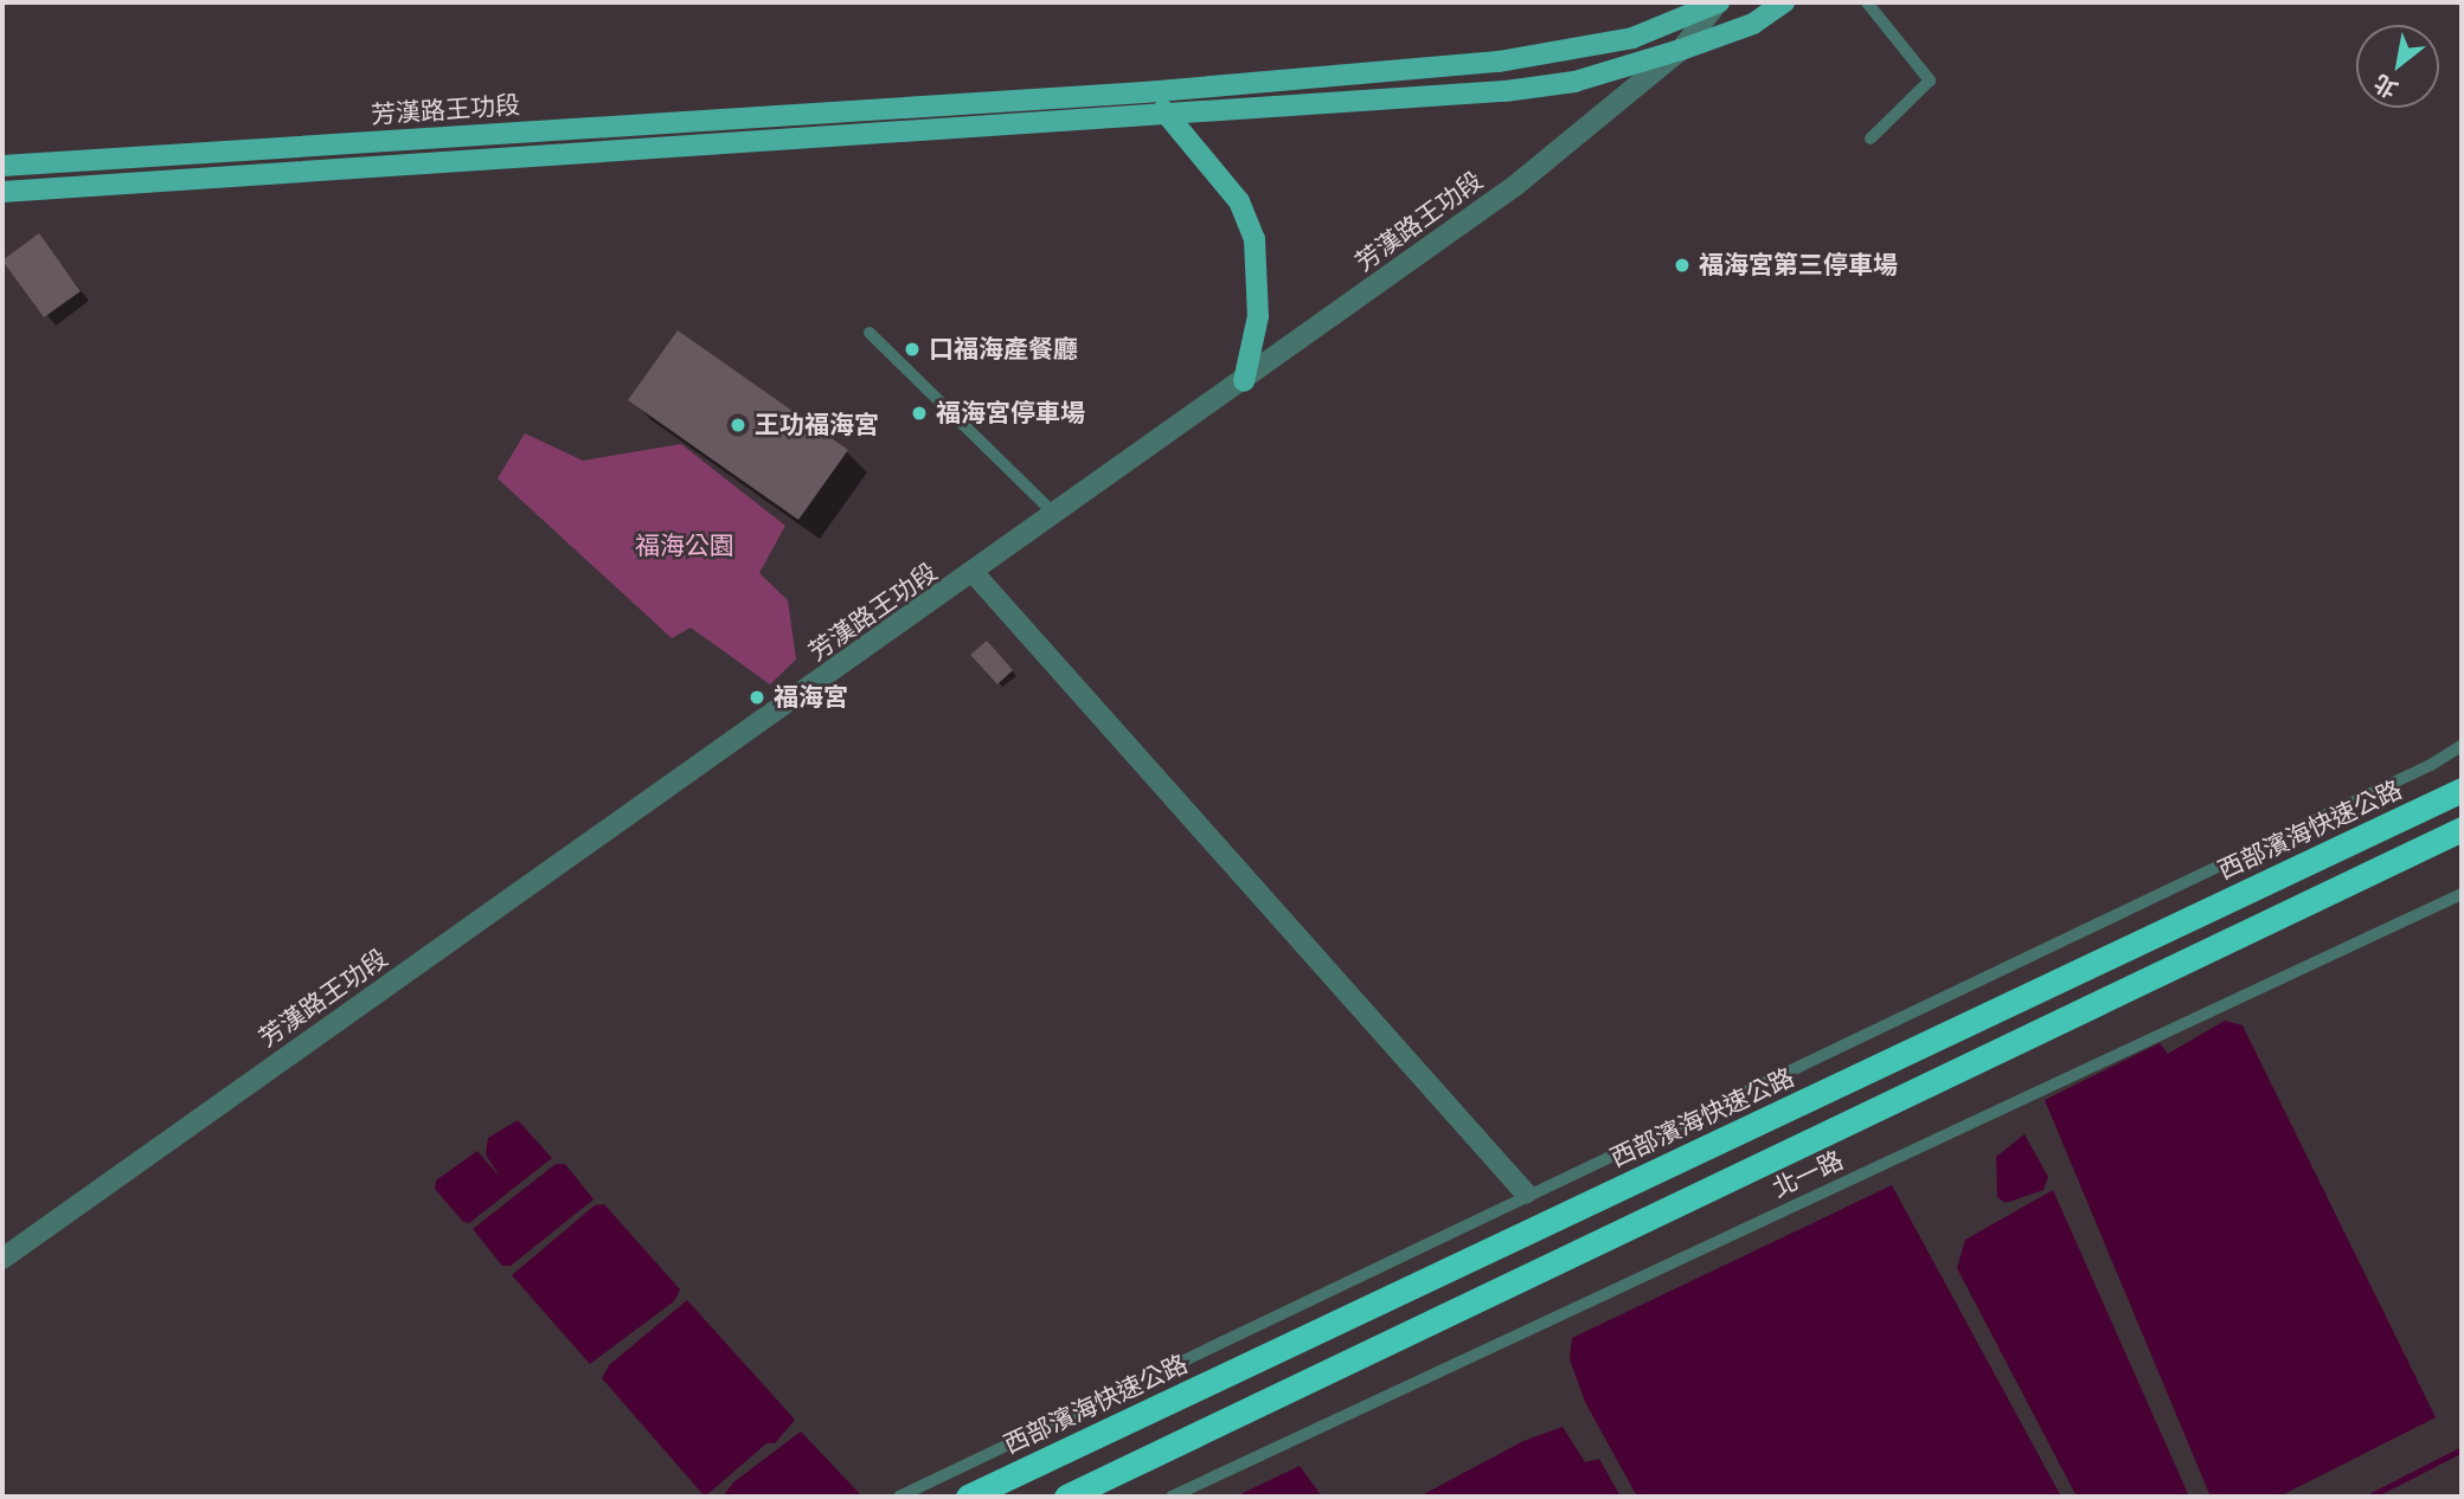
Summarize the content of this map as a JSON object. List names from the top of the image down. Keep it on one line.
{"streets":{"highway":["西部濱海快速公路"],"main road":["芳漢路王功段"],"lane":["北一路"]},"parks":["福海公園"],"places":["福海宮第三停車場","口福海產餐廳","福海宮停車場","王功福海宮","福海宮"],"north":"bottom left"}
